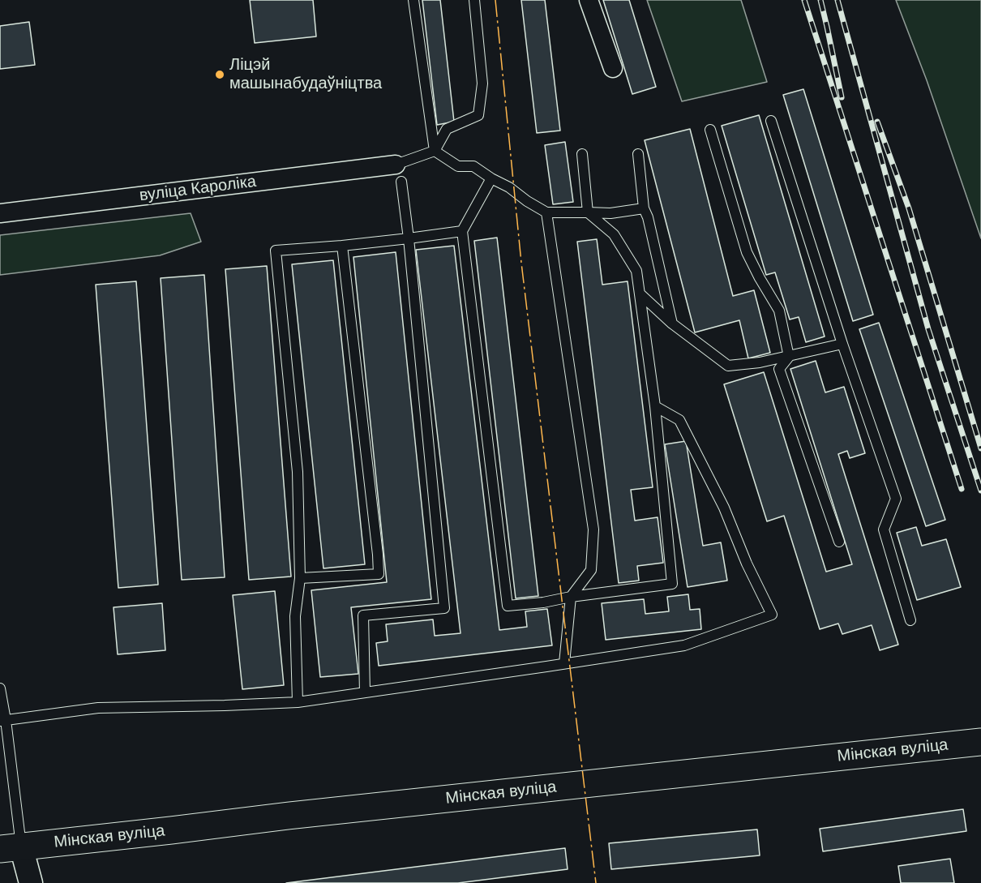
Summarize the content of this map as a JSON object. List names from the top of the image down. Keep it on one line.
{"streets":{"main road":["Мінская вуліца"],"street":["вуліца Кароліка"]},"places":["Ліцэй машынабудаўніцтва"]}
